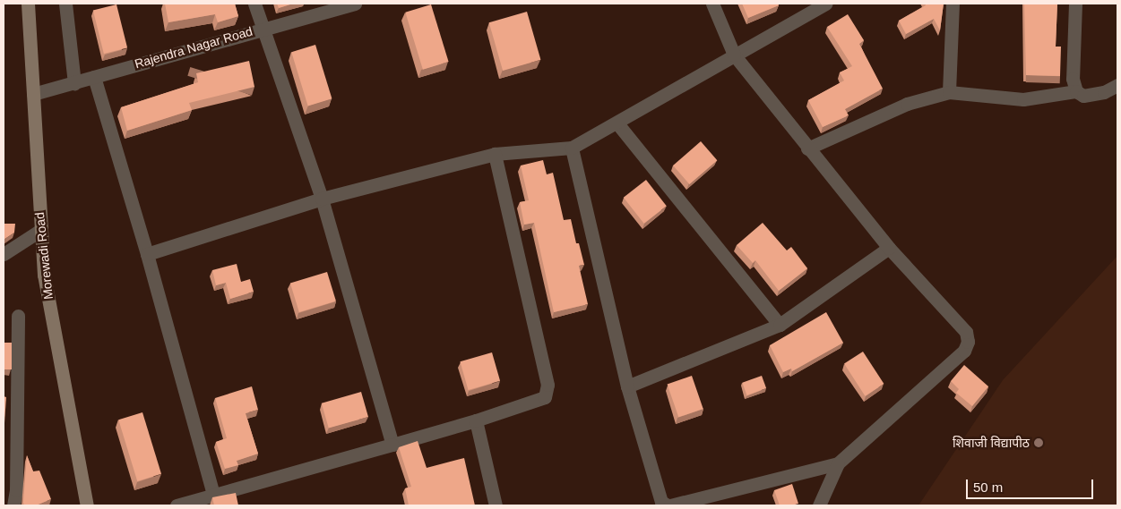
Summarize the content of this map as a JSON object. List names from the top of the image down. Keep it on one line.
{"streets":{"main road":["Morewadi Road"],"street":["Rajendra Nagar Road"]},"crossings":[["Rajendra Nagar Road","Morewadi Road"]],"places":["शिवाजी विद्यापीठ"],"scale_bar":"50 m"}
